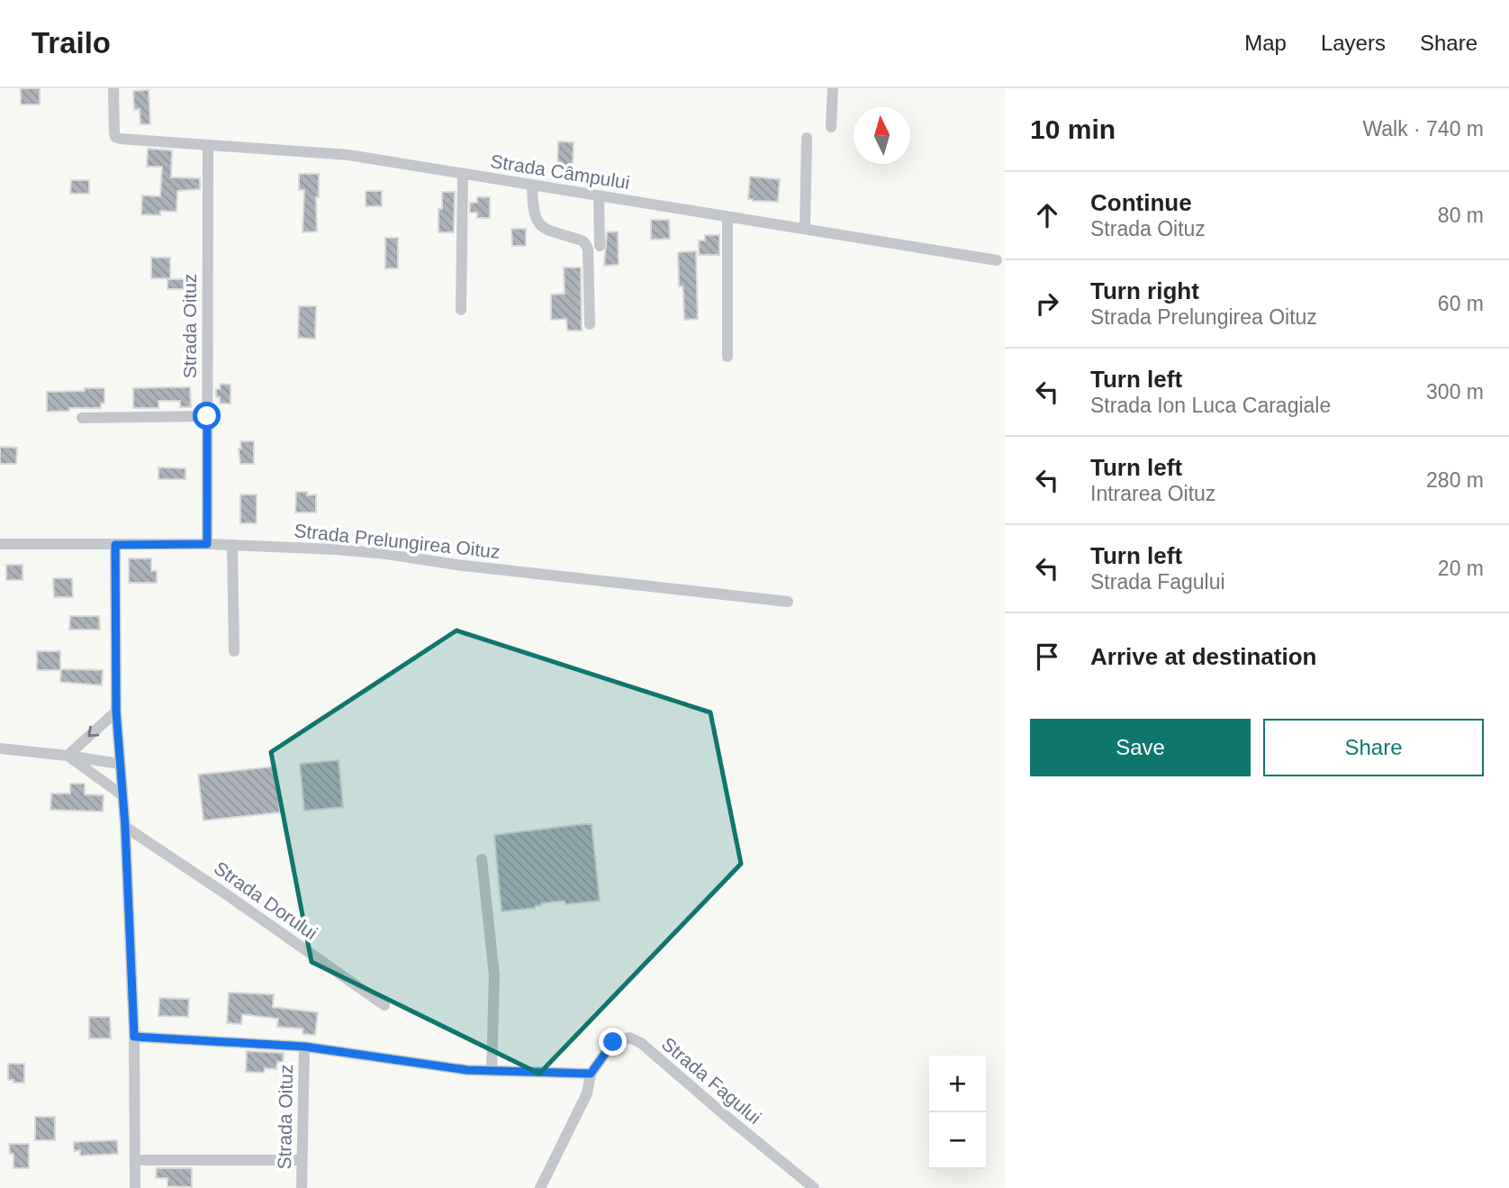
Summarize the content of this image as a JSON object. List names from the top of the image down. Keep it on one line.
{"streets":{"street":["Strada Câmpului","Strada Oituz","Strada Prelungirea Oituz","Strada Dorului","Strada Fagului"]},"crossings":[["Strada Câmpului","Strada Oituz"],["Strada Oituz","Strada Prelungirea Oituz"]],"north":"top","page":{"header":"Trailo","nav":["Map","Layers","Share"],"heading":["10 min","Walk · 740 m"],"list":[["Continue","Strada Oituz","80 m"],["Turn right","Strada Prelungirea Oituz","60 m"],["Turn left","Strada Ion Luca Caragiale","300 m"],["Turn left","Intrarea Oituz","280 m"],["Turn left","Strada Fagului","20 m"],"Arrive at destination"],"buttons":["Save","Share"],"map_buttons":["+","−"]}}
